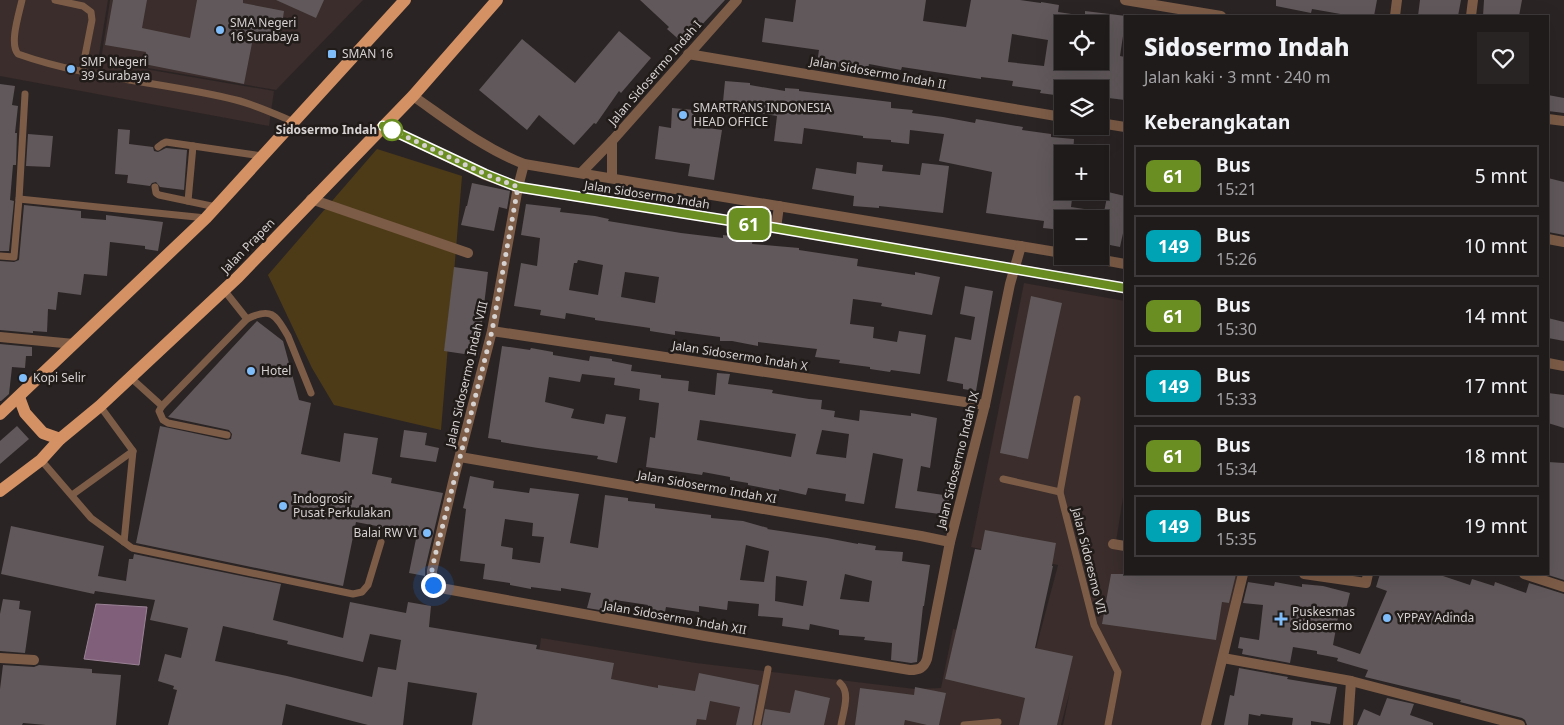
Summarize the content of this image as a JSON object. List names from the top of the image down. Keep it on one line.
{"streets":{"main road":["Jalan Prapen"],"street":["Jalan Sidosermo Indah I","Jalan Sidosermo Indah II","Jalan Sidosermo Indah","Jalan Sidosermo Indah X","Jalan Sidosermo Indah VIII","Jalan Sidosermo Indah IX","Jalan Sidosermo Indah XI","Jalan Sidosermo Indah XII"],"lane":["Jalan Sidoresmo VII"]},"crossings":[["Jalan Sidosermo Indah I","Jalan Sidosermo Indah II"],["Jalan Sidosermo Indah I","Jalan Sidosermo Indah"],["Jalan Sidosermo Indah","Jalan Prapen"],["Jalan Sidosermo Indah","Jalan Sidosermo Indah VIII"],["Jalan Sidosermo Indah","Jalan Sidosermo Indah IX"],["Jalan Sidosermo Indah X","Jalan Sidosermo Indah VIII"],["Jalan Sidosermo Indah X","Jalan Sidosermo Indah IX"],["Jalan Sidosermo Indah VIII","Jalan Sidosermo Indah XI"],["Jalan Sidosermo Indah VIII","Jalan Sidosermo Indah XII"],["Jalan Sidosermo Indah IX","Jalan Sidosermo Indah XI"],["Jalan Sidosermo Indah IX","Jalan Sidosermo Indah XII"]],"places":{"other":["SMA Negeri 16 Surabaya","SMP Negeri 39 Surabaya","SMARTRANS INDONESIA HEAD OFFICE","Sidosermo Indah","Hotel","Kopi Selir","Indogrosir Pusat Perkulakan","Balai RW VI","YPPAY Adinda"],"transit":["SMAN 16"],"health":["Puskesmas Sidosermo"]},"lines":["bus line 61"],"page":{"on_map":"61","map_buttons":["+","−"],"heading":[["Sidosermo Indah","Jalan kaki · 3 mnt · 240 m"],"Keberangkatan"],"list":[{"mark":"61","name":"Bus","note":"15:21","value":"5 mnt"},{"mark":"149","name":"Bus","note":"15:26","value":"10 mnt"},{"mark":"61","name":"Bus","note":"15:30","value":"14 mnt"},{"mark":"149","name":"Bus","note":"15:33","value":"17 mnt"},{"mark":"61","name":"Bus","note":"15:34","value":"18 mnt"},{"mark":"149","name":"Bus","note":"15:35","value":"19 mnt"}]}}
